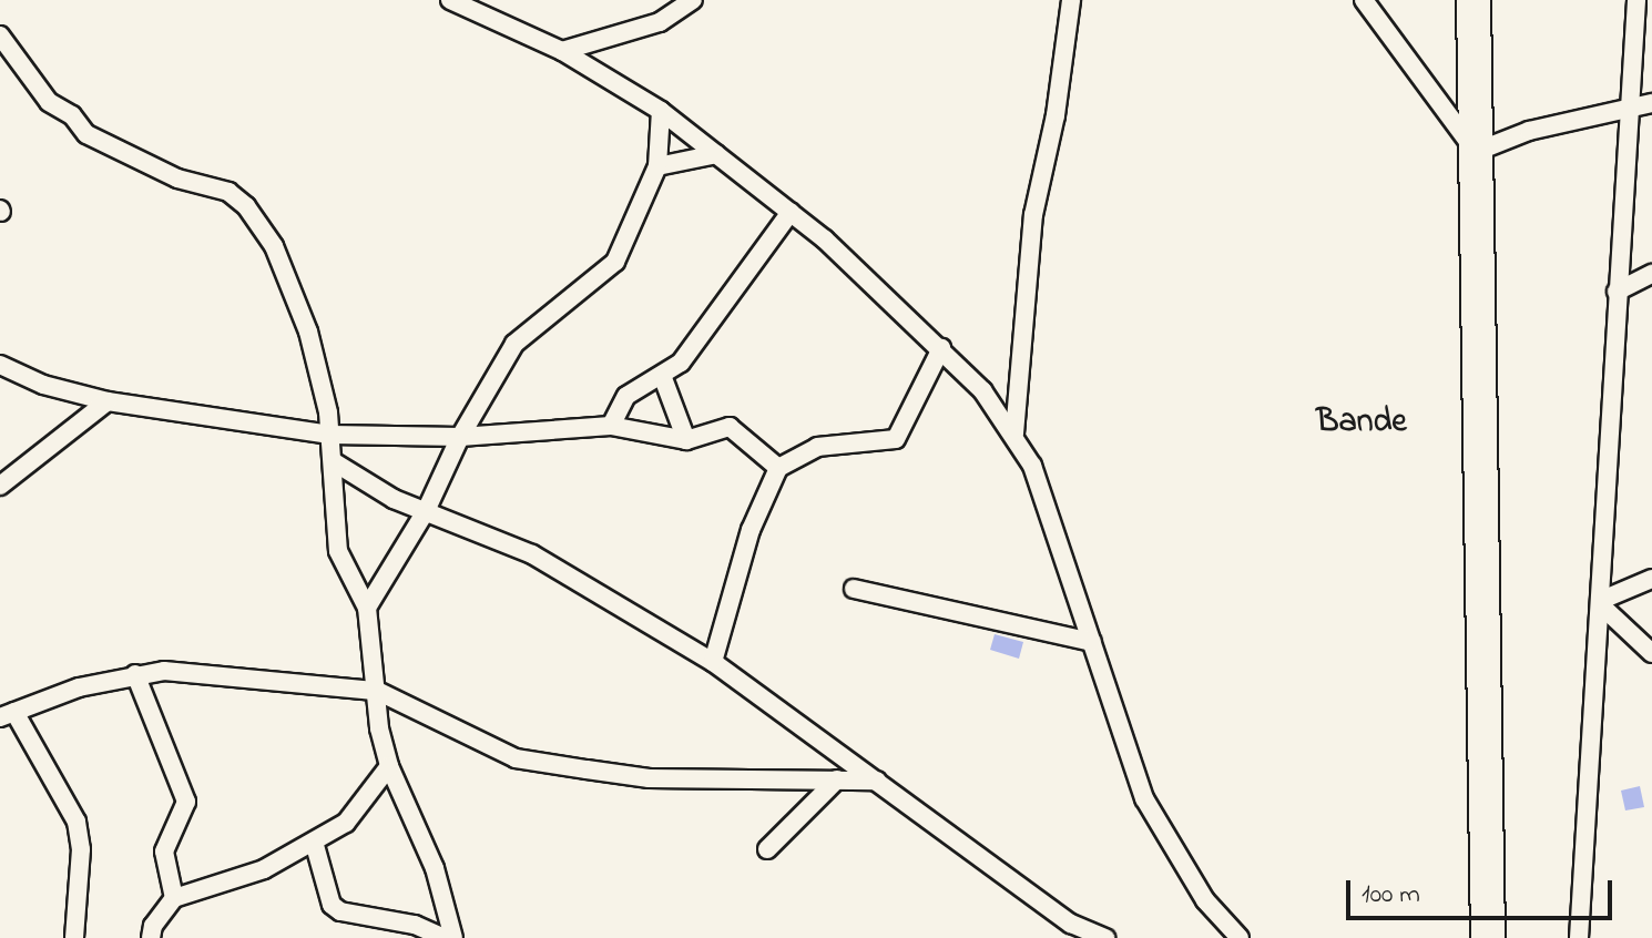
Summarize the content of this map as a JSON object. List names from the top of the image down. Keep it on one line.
{"districts":["Bande"],"scale_bar":"100 m"}
